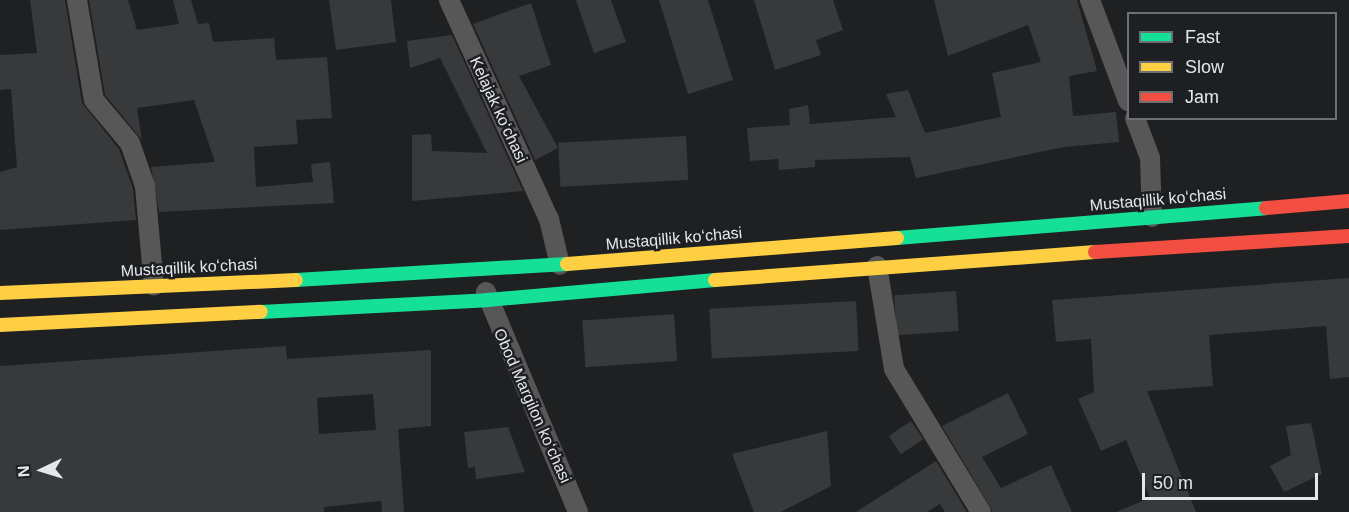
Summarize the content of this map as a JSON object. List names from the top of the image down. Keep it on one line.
{"streets":{"main road":["Mustaqillik koʻchasi"],"street":["Kelajak koʻchasi","Obod Margilon koʻchasi"]},"crossings":[["Kelajak koʻchasi","Mustaqillik koʻchasi"],["Mustaqillik koʻchasi","Obod Margilon koʻchasi"]],"legend":["Fast","Slow","Jam"],"scale_bar":"50 m","north":"left"}
